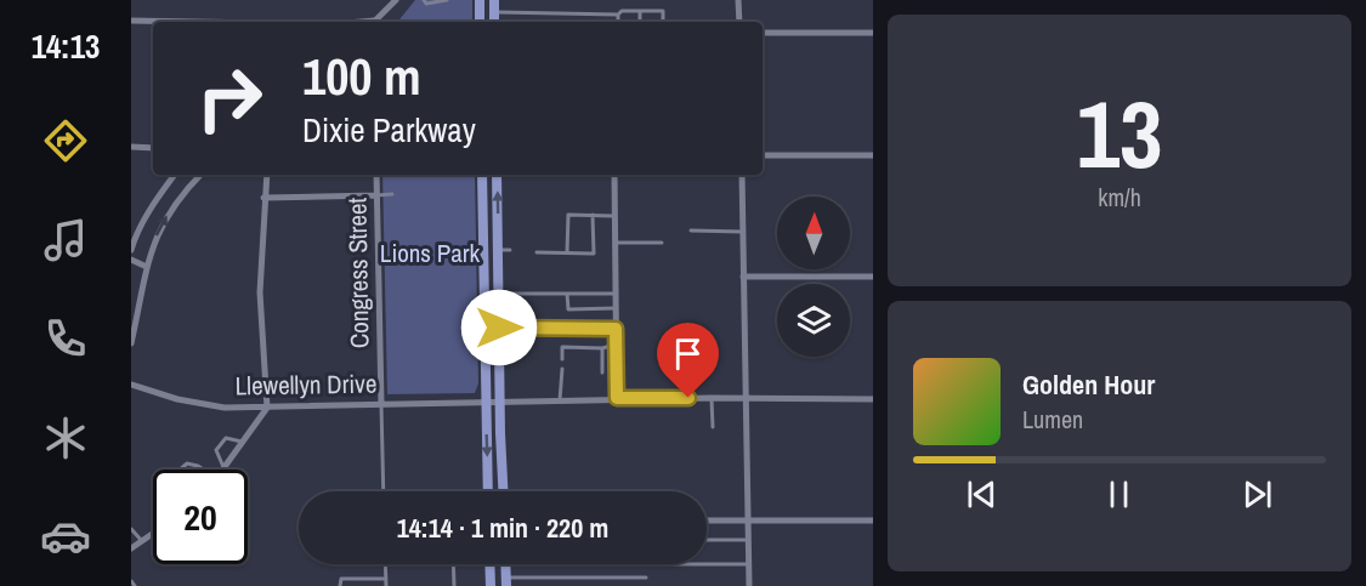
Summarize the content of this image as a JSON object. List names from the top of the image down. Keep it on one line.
{"streets":{"street":["Congress Street","Llewellyn Drive"]},"crossings":[["Congress Street","Llewellyn Drive"]],"parks":["Lions Park"],"north":"top","page":{"tabs":"14:13","tile":["13","km/h"],"turn":["100 m","Dixie Parkway"],"song":["Golden Hour","Lumen"],"limit":"20","trip":"14:14 · 1 min · 220 m"}}
